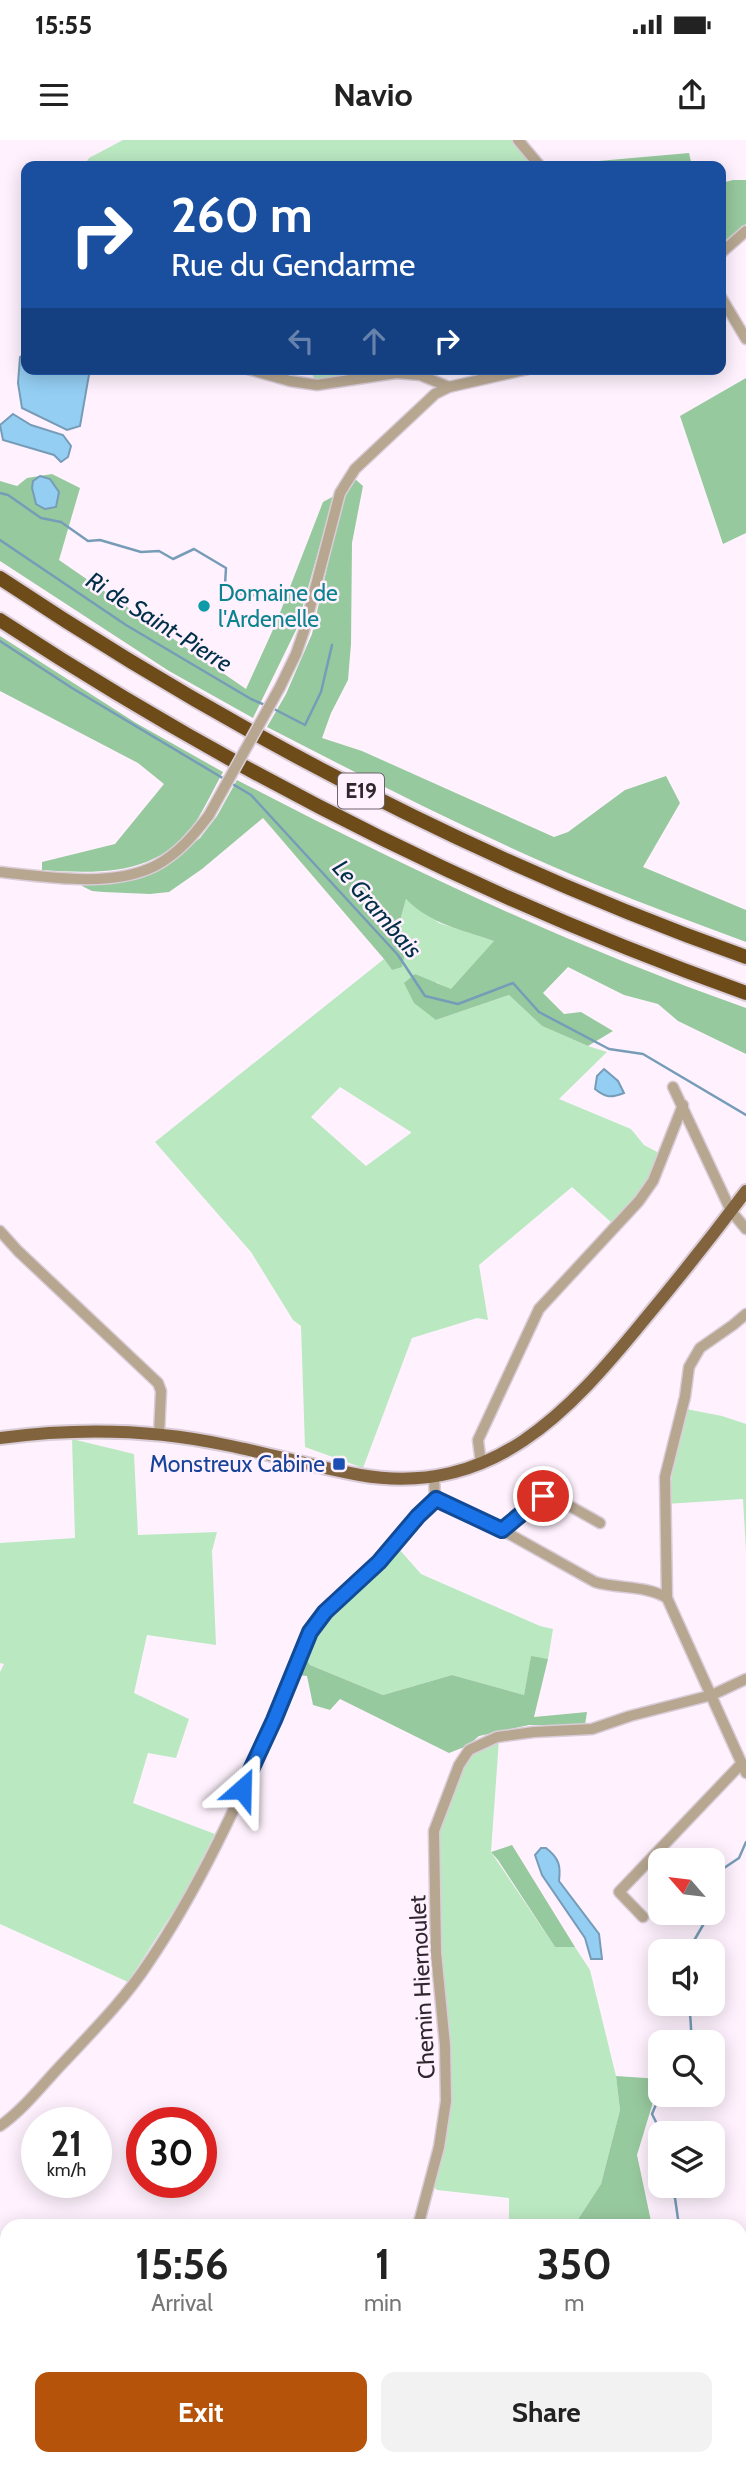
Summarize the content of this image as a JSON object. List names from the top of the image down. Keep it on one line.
{"streets":{"highway":["E19"],"street":["Chemin Hiernoulet"]},"water":["Ri de Saint-Pierre","Le Grambais"],"places":{"other":["Domaine de l'Ardenelle"],"transit":["Monstreux Cabine"]},"north":"top left","page":{"status":"15:55","header":"Navio","turn":["260 m","Rue du Gendarme"],"speed":"21 km/h","limit":"30","eta":["15:56","Arrival","1","min","350","m"],"buttons":["Exit","Share"]}}
